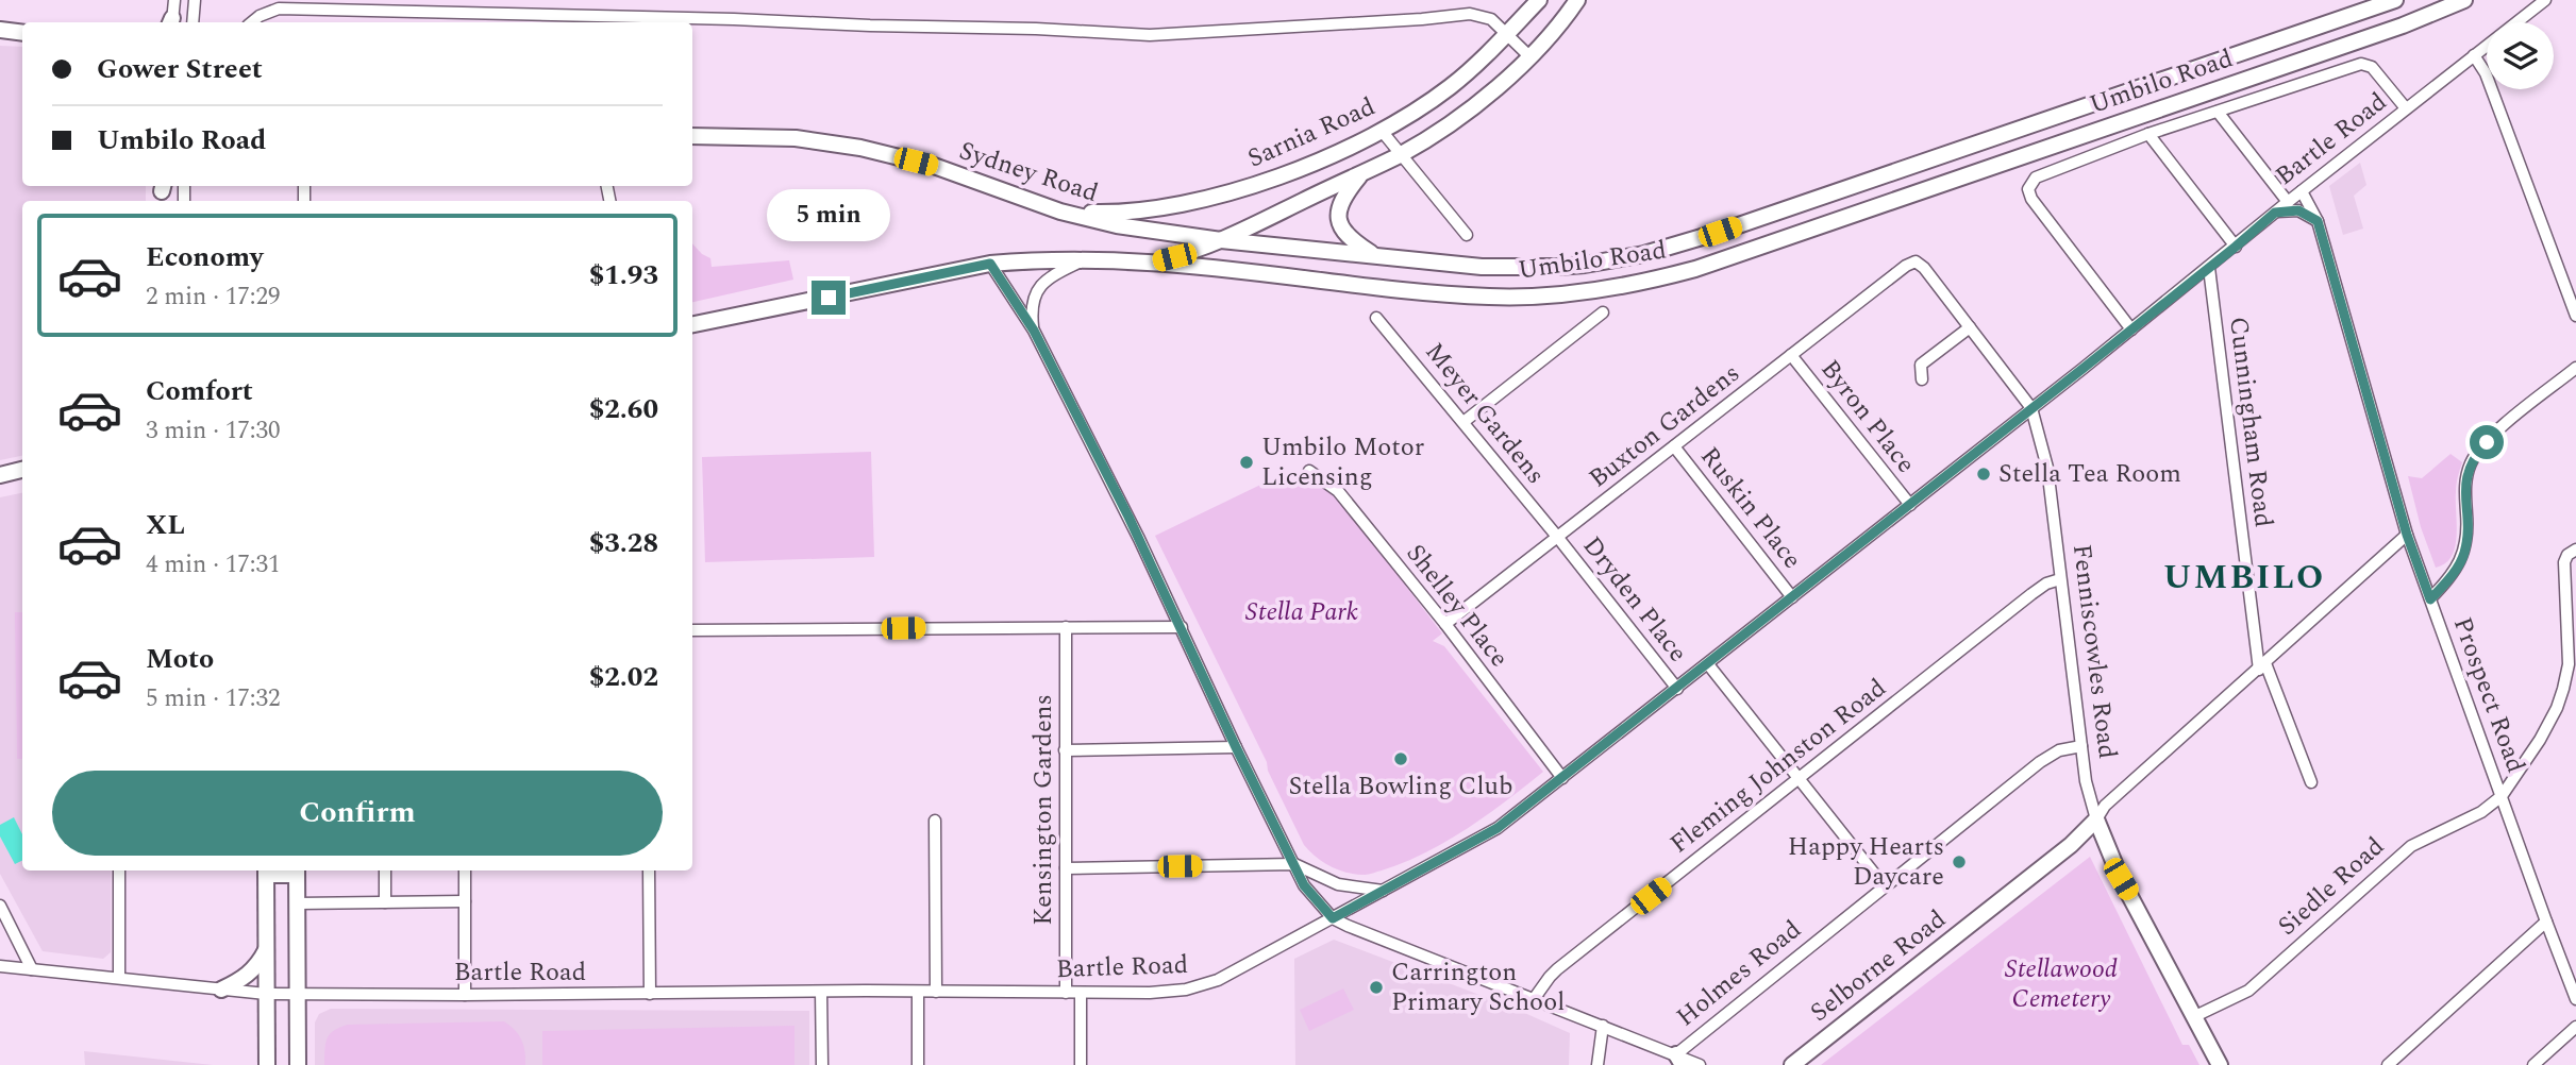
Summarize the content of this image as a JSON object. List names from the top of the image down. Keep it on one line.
{"streets":{"main road":["Umbilo Road","Sarnia Road","Sydney Road","Fenniscowles Road","Selborne Road"],"street":["Bartle Road","Meyer Gardens","Byron Place","Cunningham Road","Buxton Gardens","Ruskin Place","Dryden Place","Shelley Place","Prospect Road","Fleming Johnston Road","Kensington Gardens","Siedle Road","Holmes Road"]},"crossings":[["Umbilo Road","Sydney Road"],["Sarnia Road","Sydney Road"],["Bartle Road","Byron Place"],["Bartle Road","Cunningham Road"],["Bartle Road","Ruskin Place"],["Bartle Road","Dryden Place"],["Bartle Road","Shelley Place"],["Bartle Road","Fenniscowles Road"],["Bartle Road","Prospect Road"],["Bartle Road","Kensington Gardens"],["Meyer Gardens","Buxton Gardens"],["Meyer Gardens","Dryden Place"],["Byron Place","Buxton Gardens"],["Buxton Gardens","Ruskin Place"],["Buxton Gardens","Dryden Place"],["Buxton Gardens","Shelley Place"],["Buxton Gardens","Fenniscowles Road"],["Fenniscowles Road","Fleming Johnston Road"],["Fenniscowles Road","Siedle Road"],["Fenniscowles Road","Selborne Road"],["Fenniscowles Road","Holmes Road"],["Prospect Road","Siedle Road"]],"districts":["UMBILO"],"parks":["Stella Park","Stellawood Cemetery"],"places":["Umbilo Motor Licensing","Stella Tea Room","Stella Bowling Club","Happy Hearts Daycare","Carrington Primary School"],"page":{"banner":["Gower Street","Umbilo Road"],"bubble":"5 min","list":[{"name":"Economy","note":"2 min · 17:29","value":"$1.93"},{"name":"Comfort","note":"3 min · 17:30","value":"$2.60"},{"name":"XL","note":"4 min · 17:31","value":"$3.28"},{"name":"Moto","note":"5 min · 17:32","value":"$2.02"}],"buttons":"Confirm"}}
